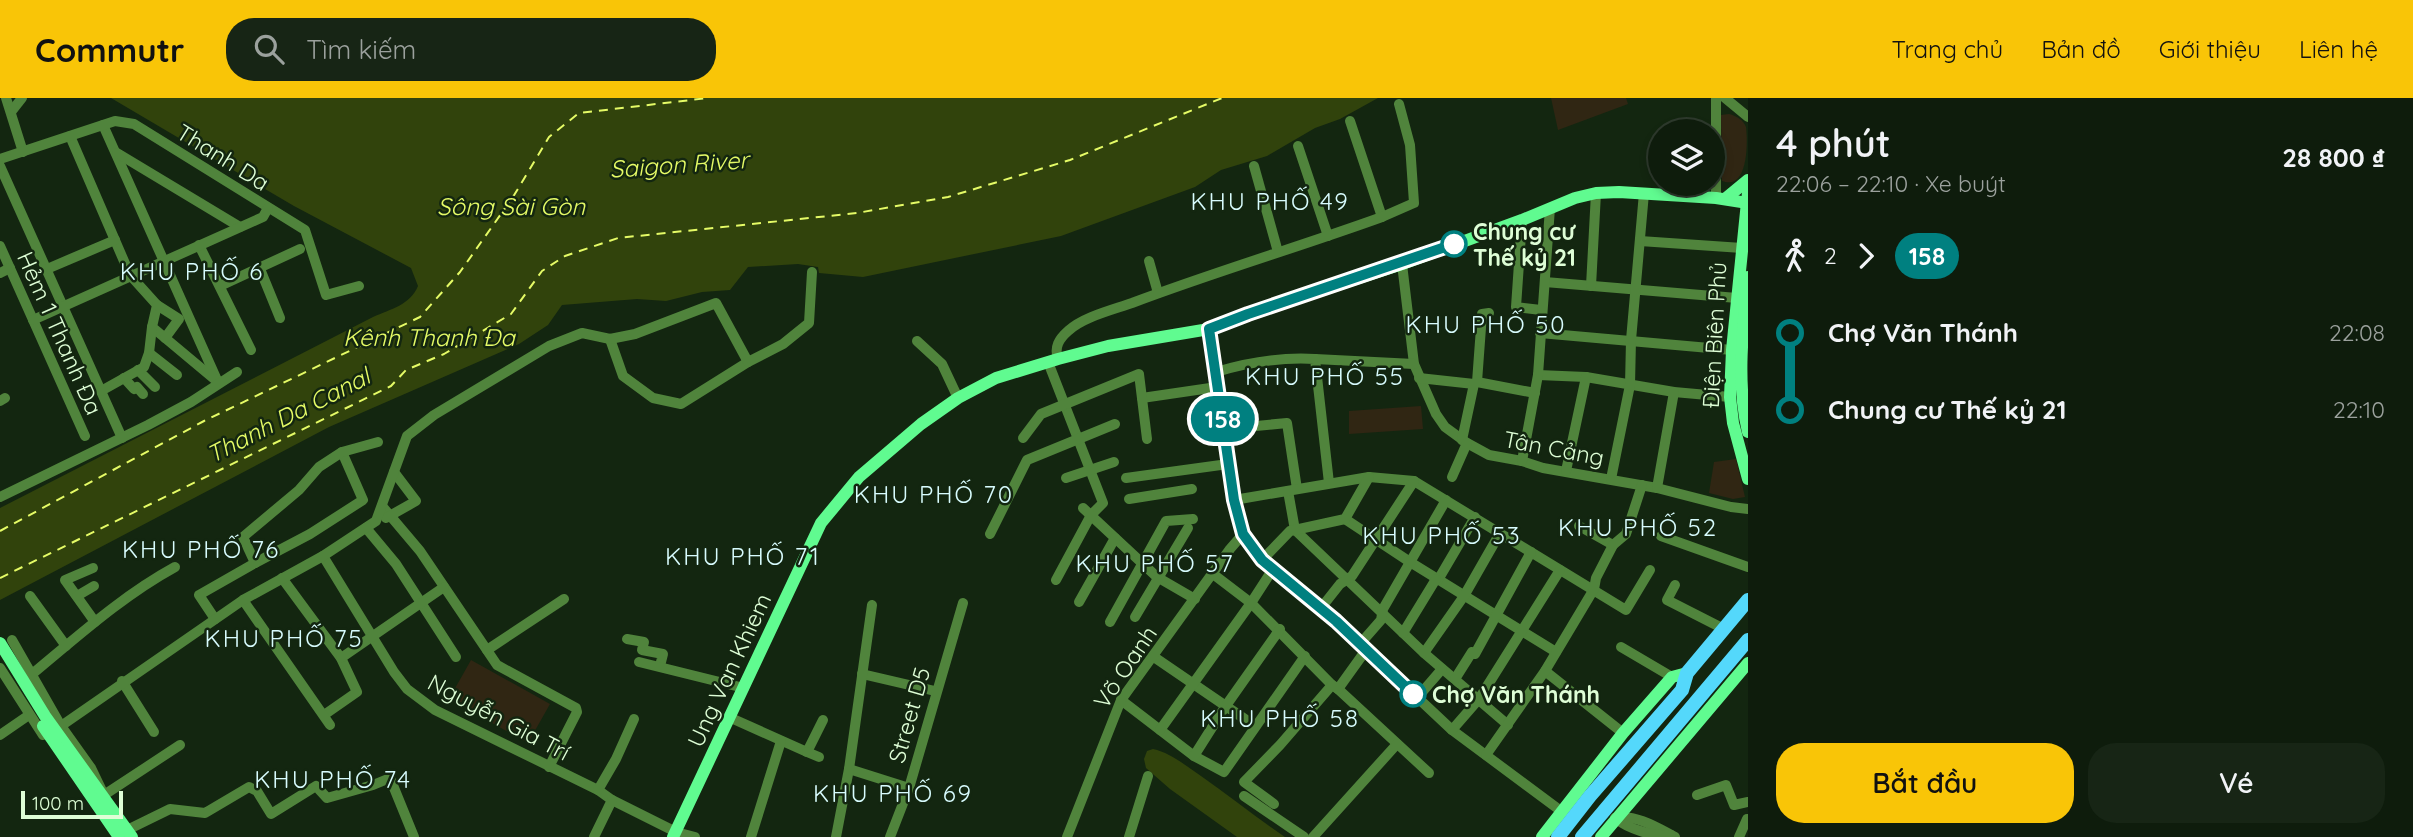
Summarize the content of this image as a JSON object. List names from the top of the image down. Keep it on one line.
{"streets":{"main road":["Điện Biên Phủ","Ung Van Khiem"],"street":["Thanh Da","Hẻm 1 Thanh Đa","Tân Cảng","Võ Oanh","Street D5","Nguyễn Gia Trí"]},"crossings":[["Điện Biên Phủ","Ung Van Khiem"],["Tân Cảng","Ung Van Khiem"],["Ung Van Khiem","Nguyễn Gia Trí"]],"districts":["KHU PHỐ 49","KHU PHỐ 6","KHU PHỐ 50","KHU PHỐ 55","KHU PHỐ 70","KHU PHỐ 52","KHU PHỐ 53","KHU PHỐ 76","KHU PHỐ 71","KHU PHỐ 57","KHU PHỐ 75","KHU PHỐ 58","KHU PHỐ 74","KHU PHỐ 69"],"water":["Saigon River","Sông Sài Gòn","Kênh Thanh Đa","Thanh Da Canal"],"places":["Chung cư Thế kỷ 21","Chợ Văn Thánh"],"lines":["bus line 158"],"scale_bar":"100 m","page":{"header":"Commutr","search":"Tìm kiếm","nav":["Trang chủ","Bản đồ","Giới thiệu","Liên hệ"],"on_map":"158","heading":["4 phút","22:06 – 22:10 · Xe buýt","28 800 ₫"],"legs":["2","158"],"list":[{"name":"Chợ Văn Thánh","value":"22:08"},{"name":"Chung cư Thế kỷ 21","value":"22:10"}],"buttons":["Bắt đầu","Vé"],"scale":"100 m"}}
